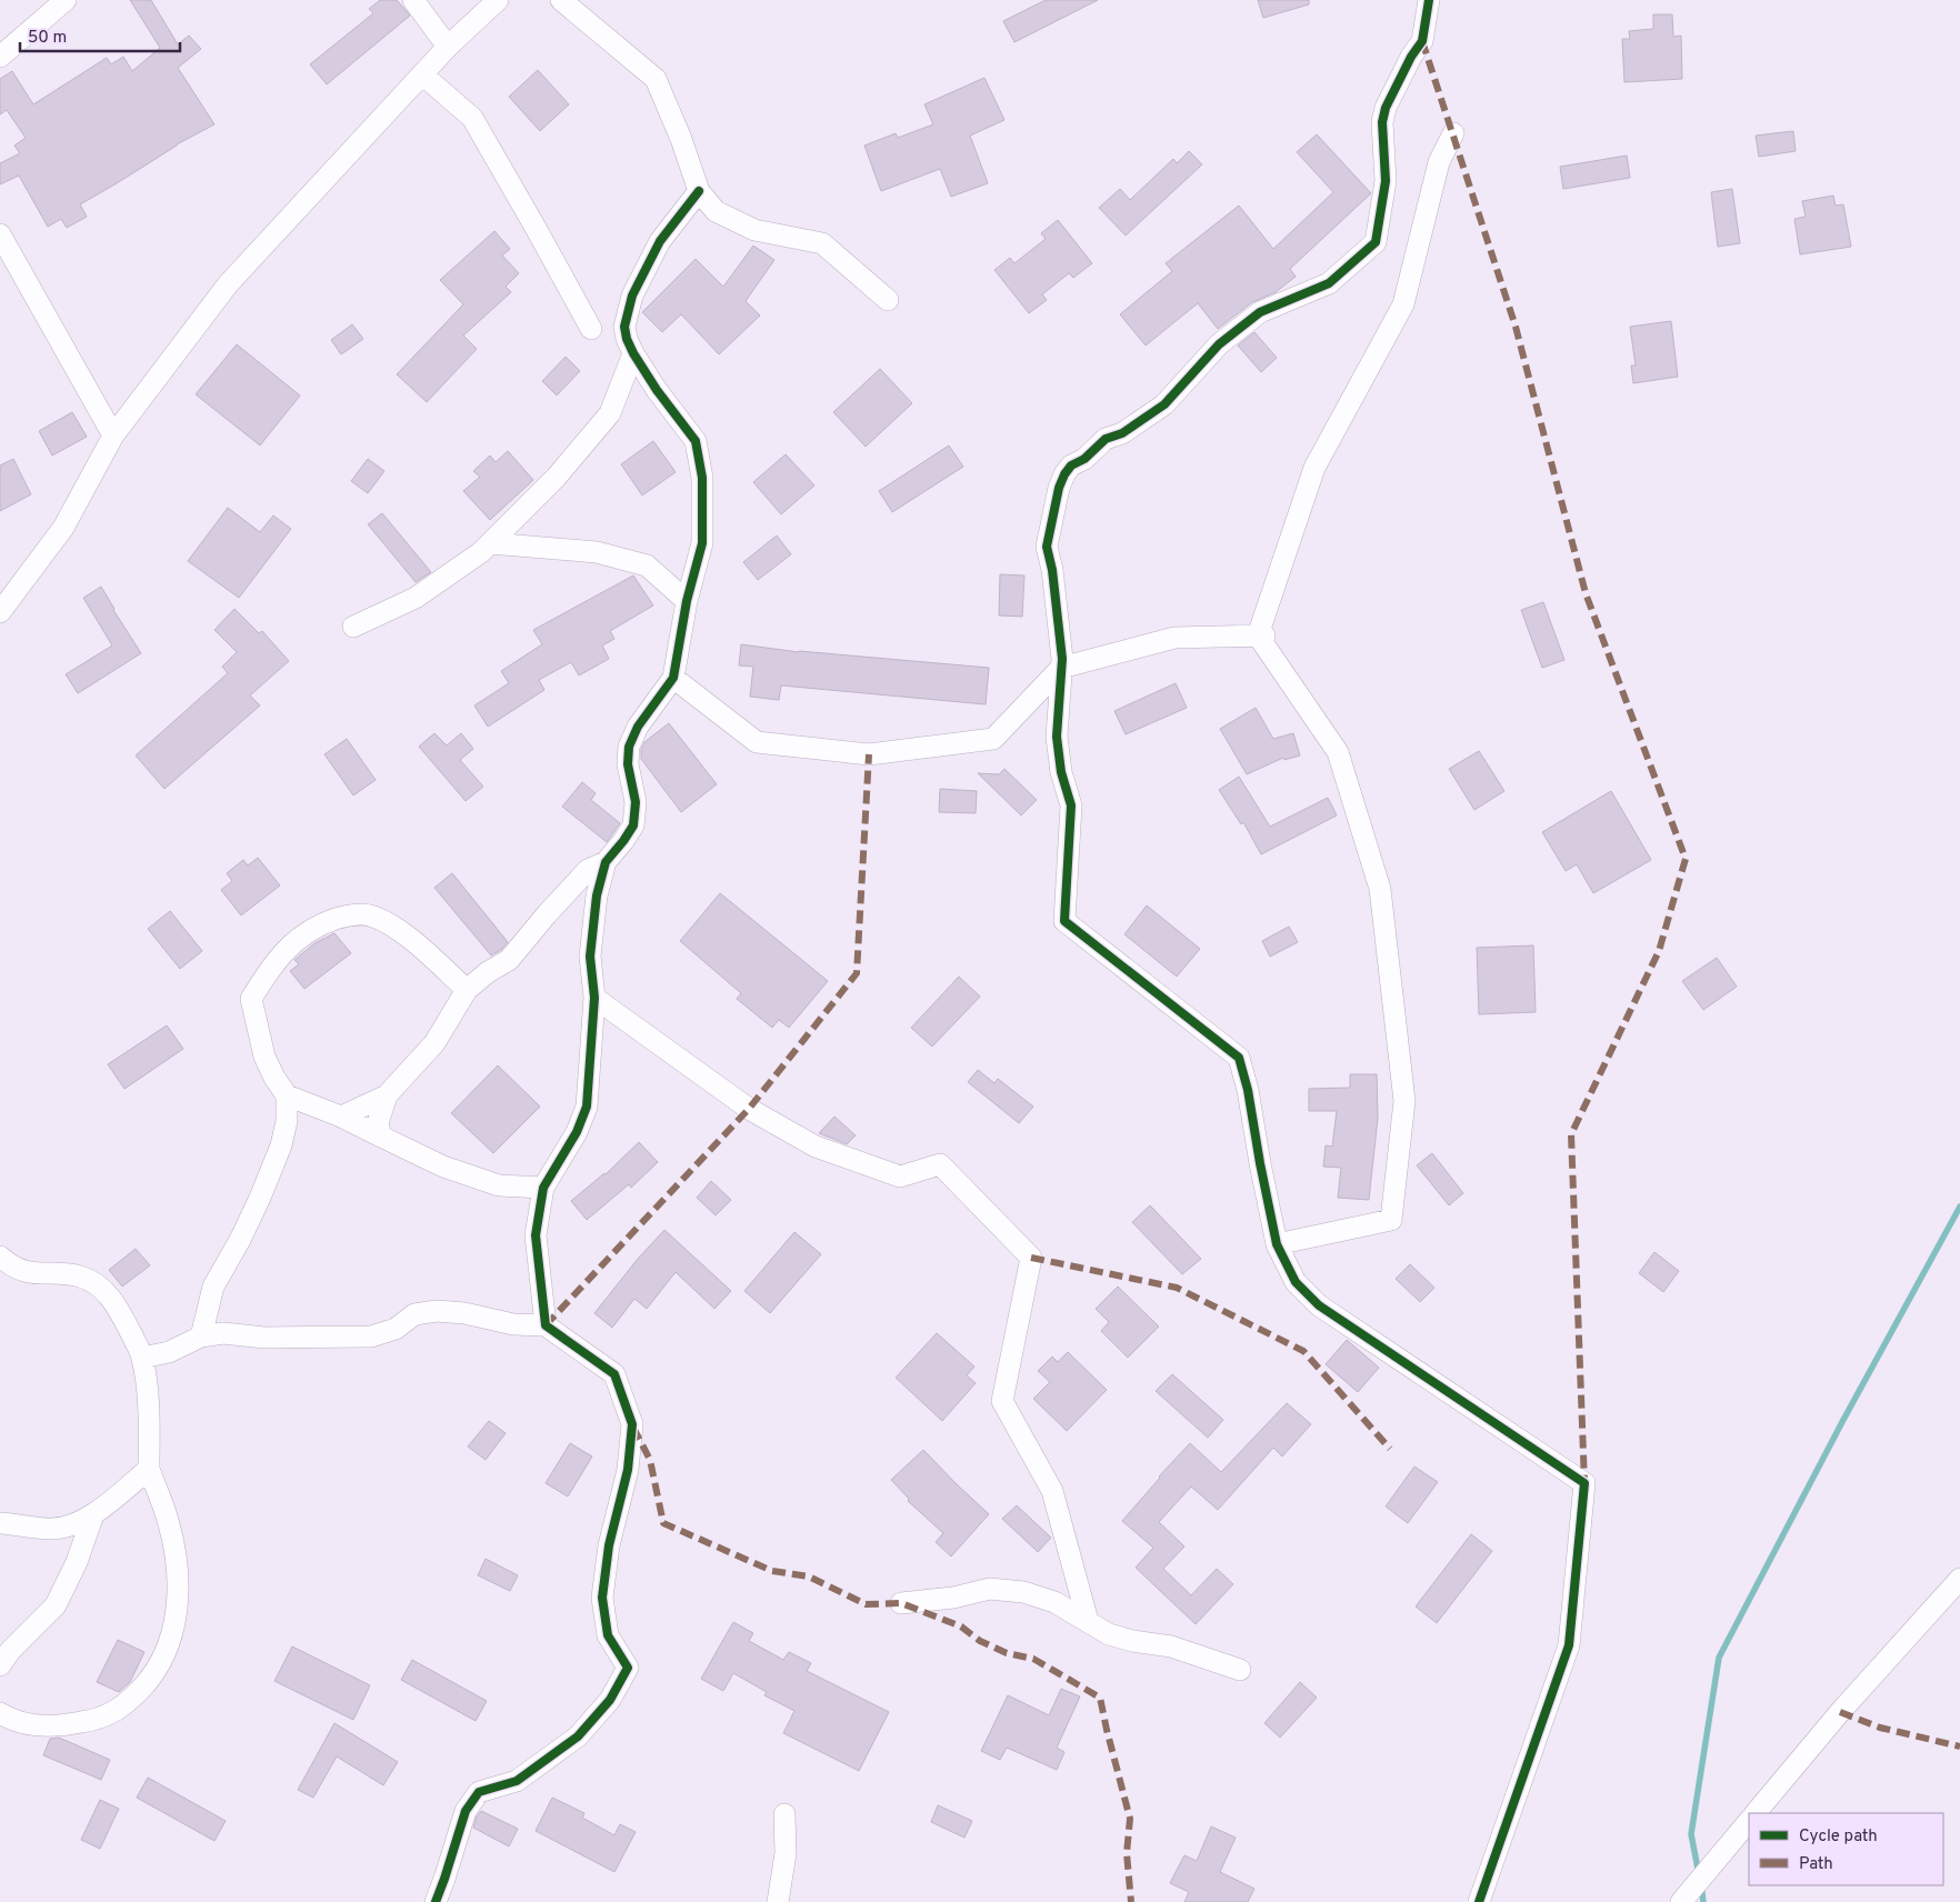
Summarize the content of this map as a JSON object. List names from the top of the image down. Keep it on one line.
{"legend":["Cycle path","Path"],"scale_bar":"50 m"}
